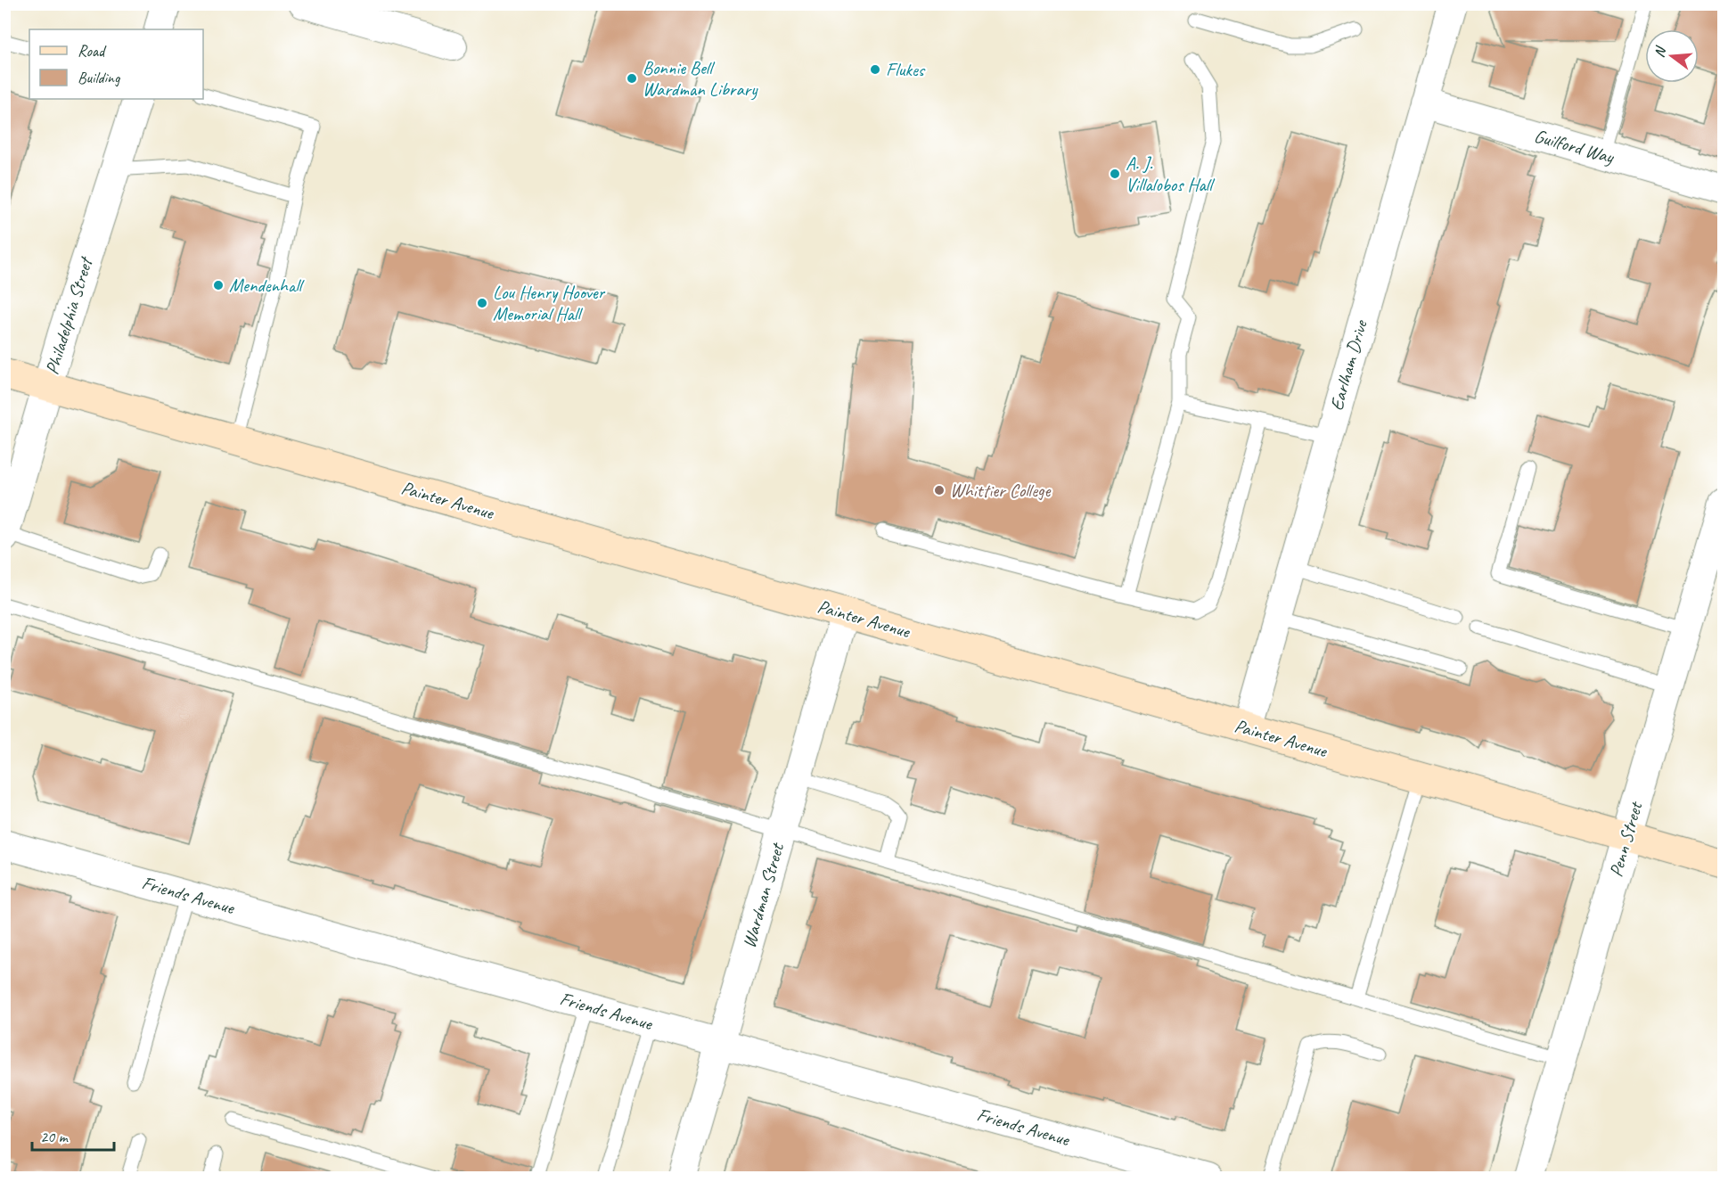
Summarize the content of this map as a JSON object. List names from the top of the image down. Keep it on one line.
{"streets":{"main road":["Painter Avenue"],"street":["Guilford Way","Philadelphia Street","Earlham Drive","Penn Street","Friends Avenue","Wardman Street"]},"crossings":[["Guilford Way","Earlham Drive"],["Philadelphia Street","Painter Avenue"],["Earlham Drive","Painter Avenue"],["Painter Avenue","Penn Street"],["Painter Avenue","Wardman Street"],["Friends Avenue","Wardman Street"]],"places":["Flukes","Bonnie Bell Wardman Library","A. J. Villalobos Hall","Mendenhall","Lou Henry Hoover Memorial Hall","Whittier College"],"legend":["Road","Building"],"scale_bar":"20 m","north":"left"}
